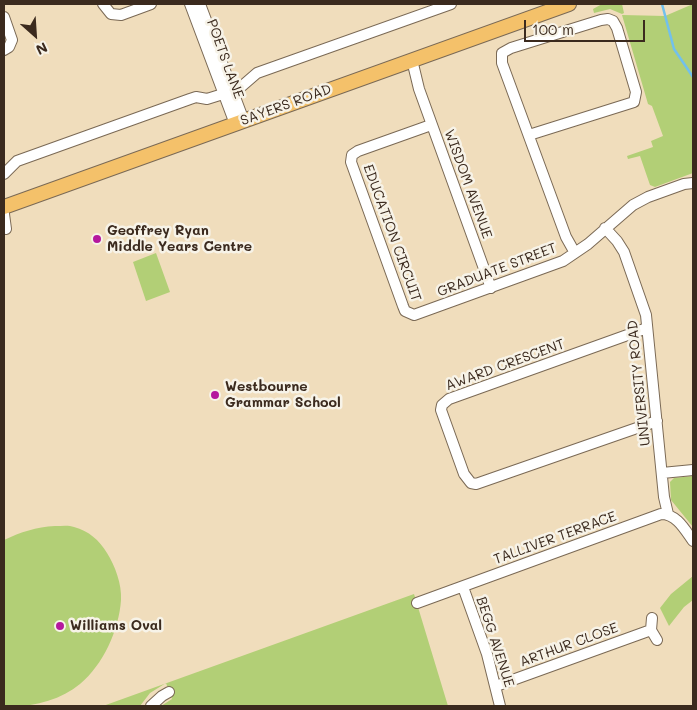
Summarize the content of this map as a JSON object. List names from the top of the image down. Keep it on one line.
{"streets":{"main road":["SAYERS ROAD"],"street":["POETS LANE","WISDOM AVENUE","EDUCATION CIRCUIT","GRADUATE STREET","AWARD CRESCENT","UNIVERSITY ROAD","TALLIVER TERRACE","BEGG AVENUE","ARTHUR CLOSE"]},"crossings":[["POETS LANE","SAYERS ROAD"],["SAYERS ROAD","WISDOM AVENUE"],["WISDOM AVENUE","EDUCATION CIRCUIT"],["WISDOM AVENUE","GRADUATE STREET"],["EDUCATION CIRCUIT","GRADUATE STREET"],["GRADUATE STREET","UNIVERSITY ROAD"],["AWARD CRESCENT","UNIVERSITY ROAD"],["UNIVERSITY ROAD","TALLIVER TERRACE"],["TALLIVER TERRACE","BEGG AVENUE"],["BEGG AVENUE","ARTHUR CLOSE"]],"places":["Geoffrey Ryan Middle Years Centre","Westbourne Grammar School","Williams Oval"],"scale_bar":"100 m","north":"bottom right"}
